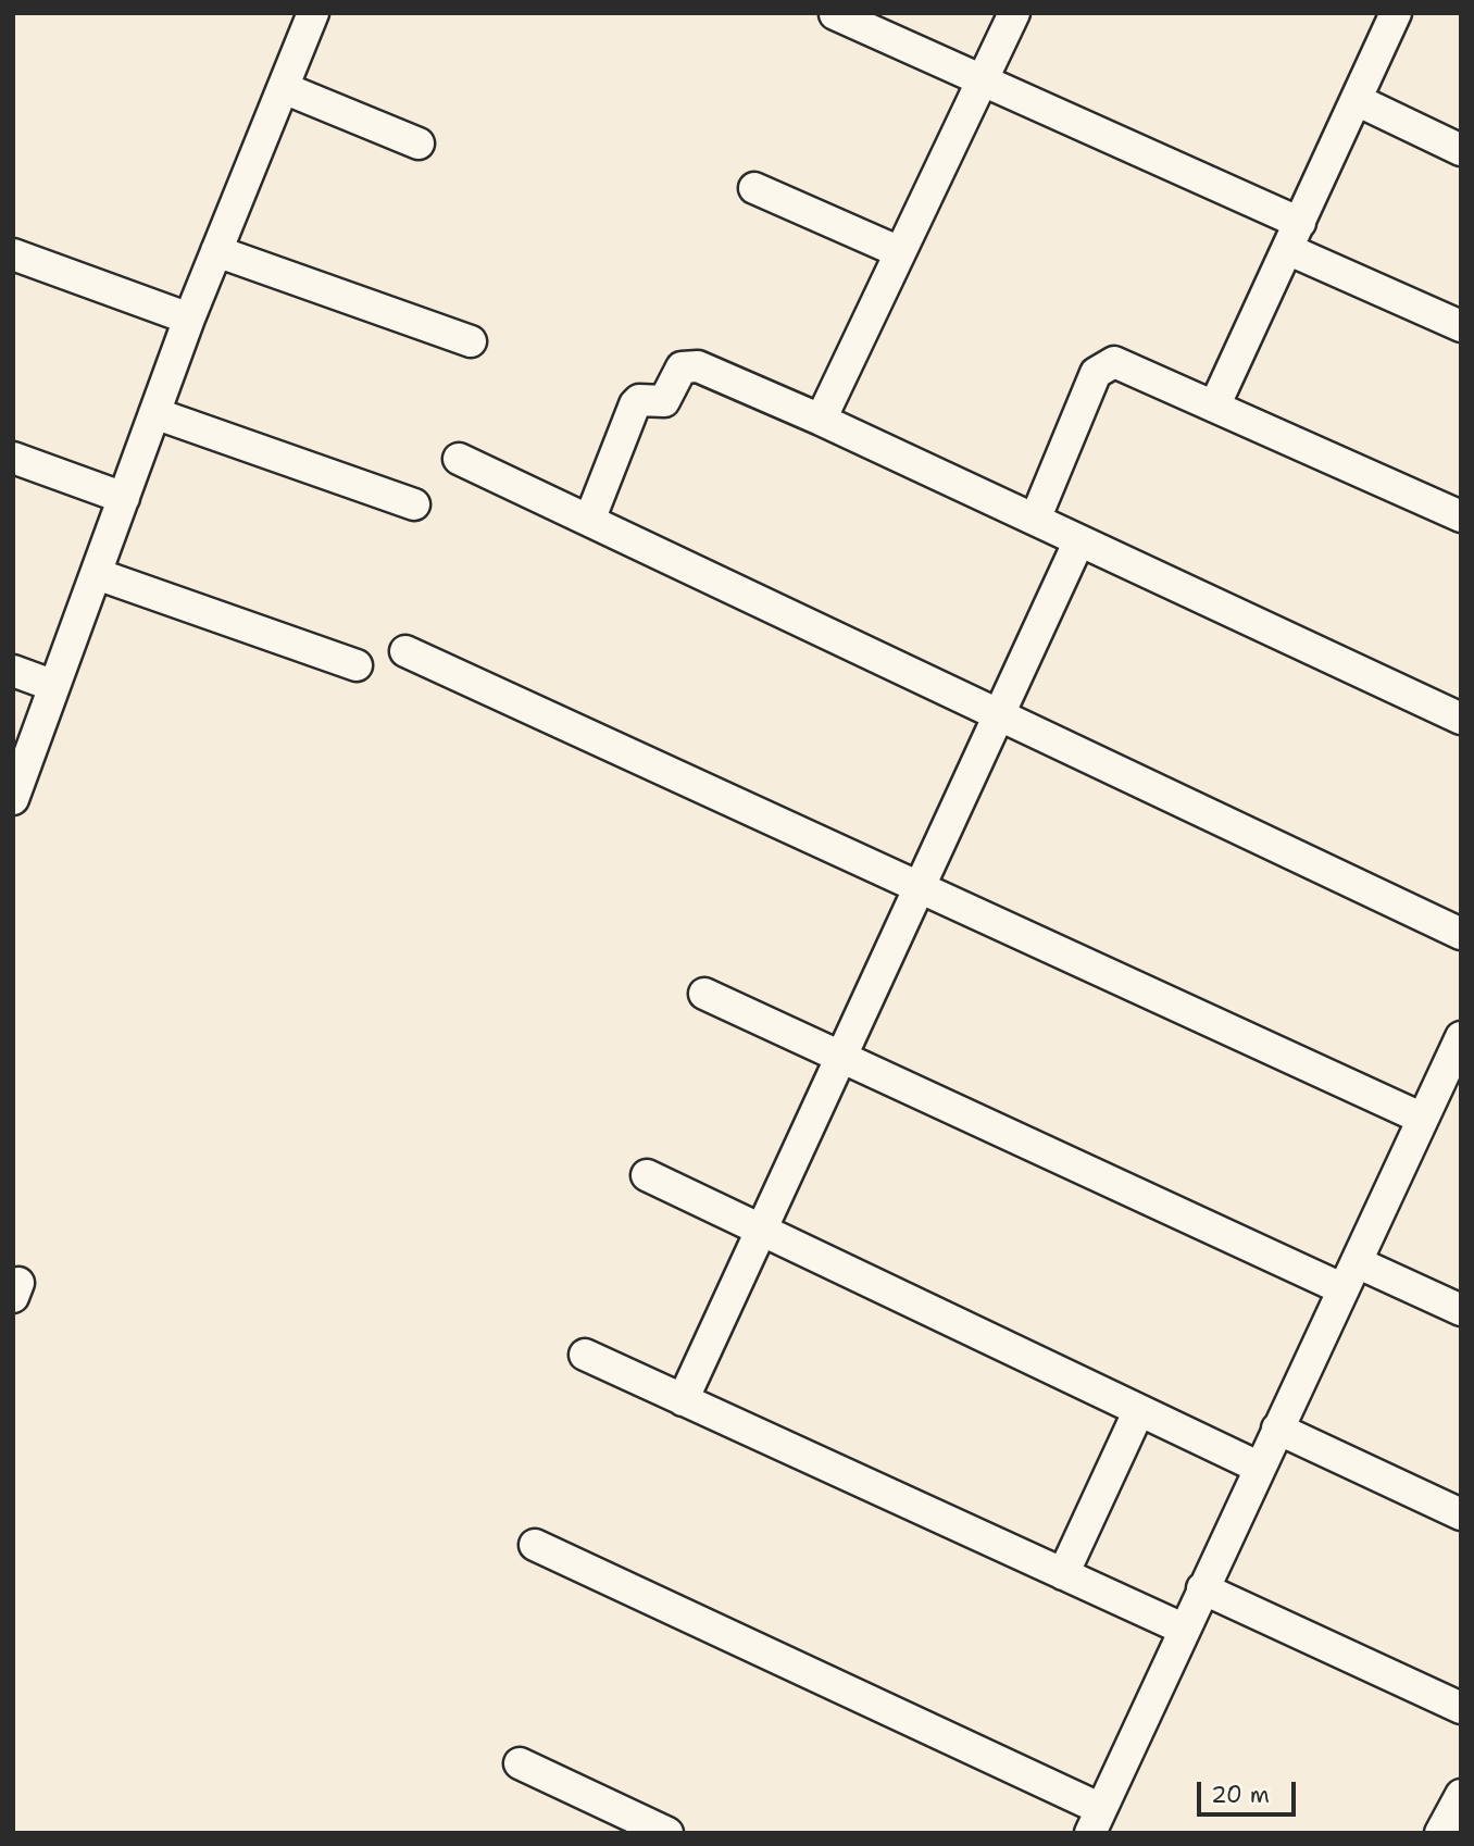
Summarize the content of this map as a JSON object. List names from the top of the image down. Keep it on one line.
{"scale_bar":"20 m"}
